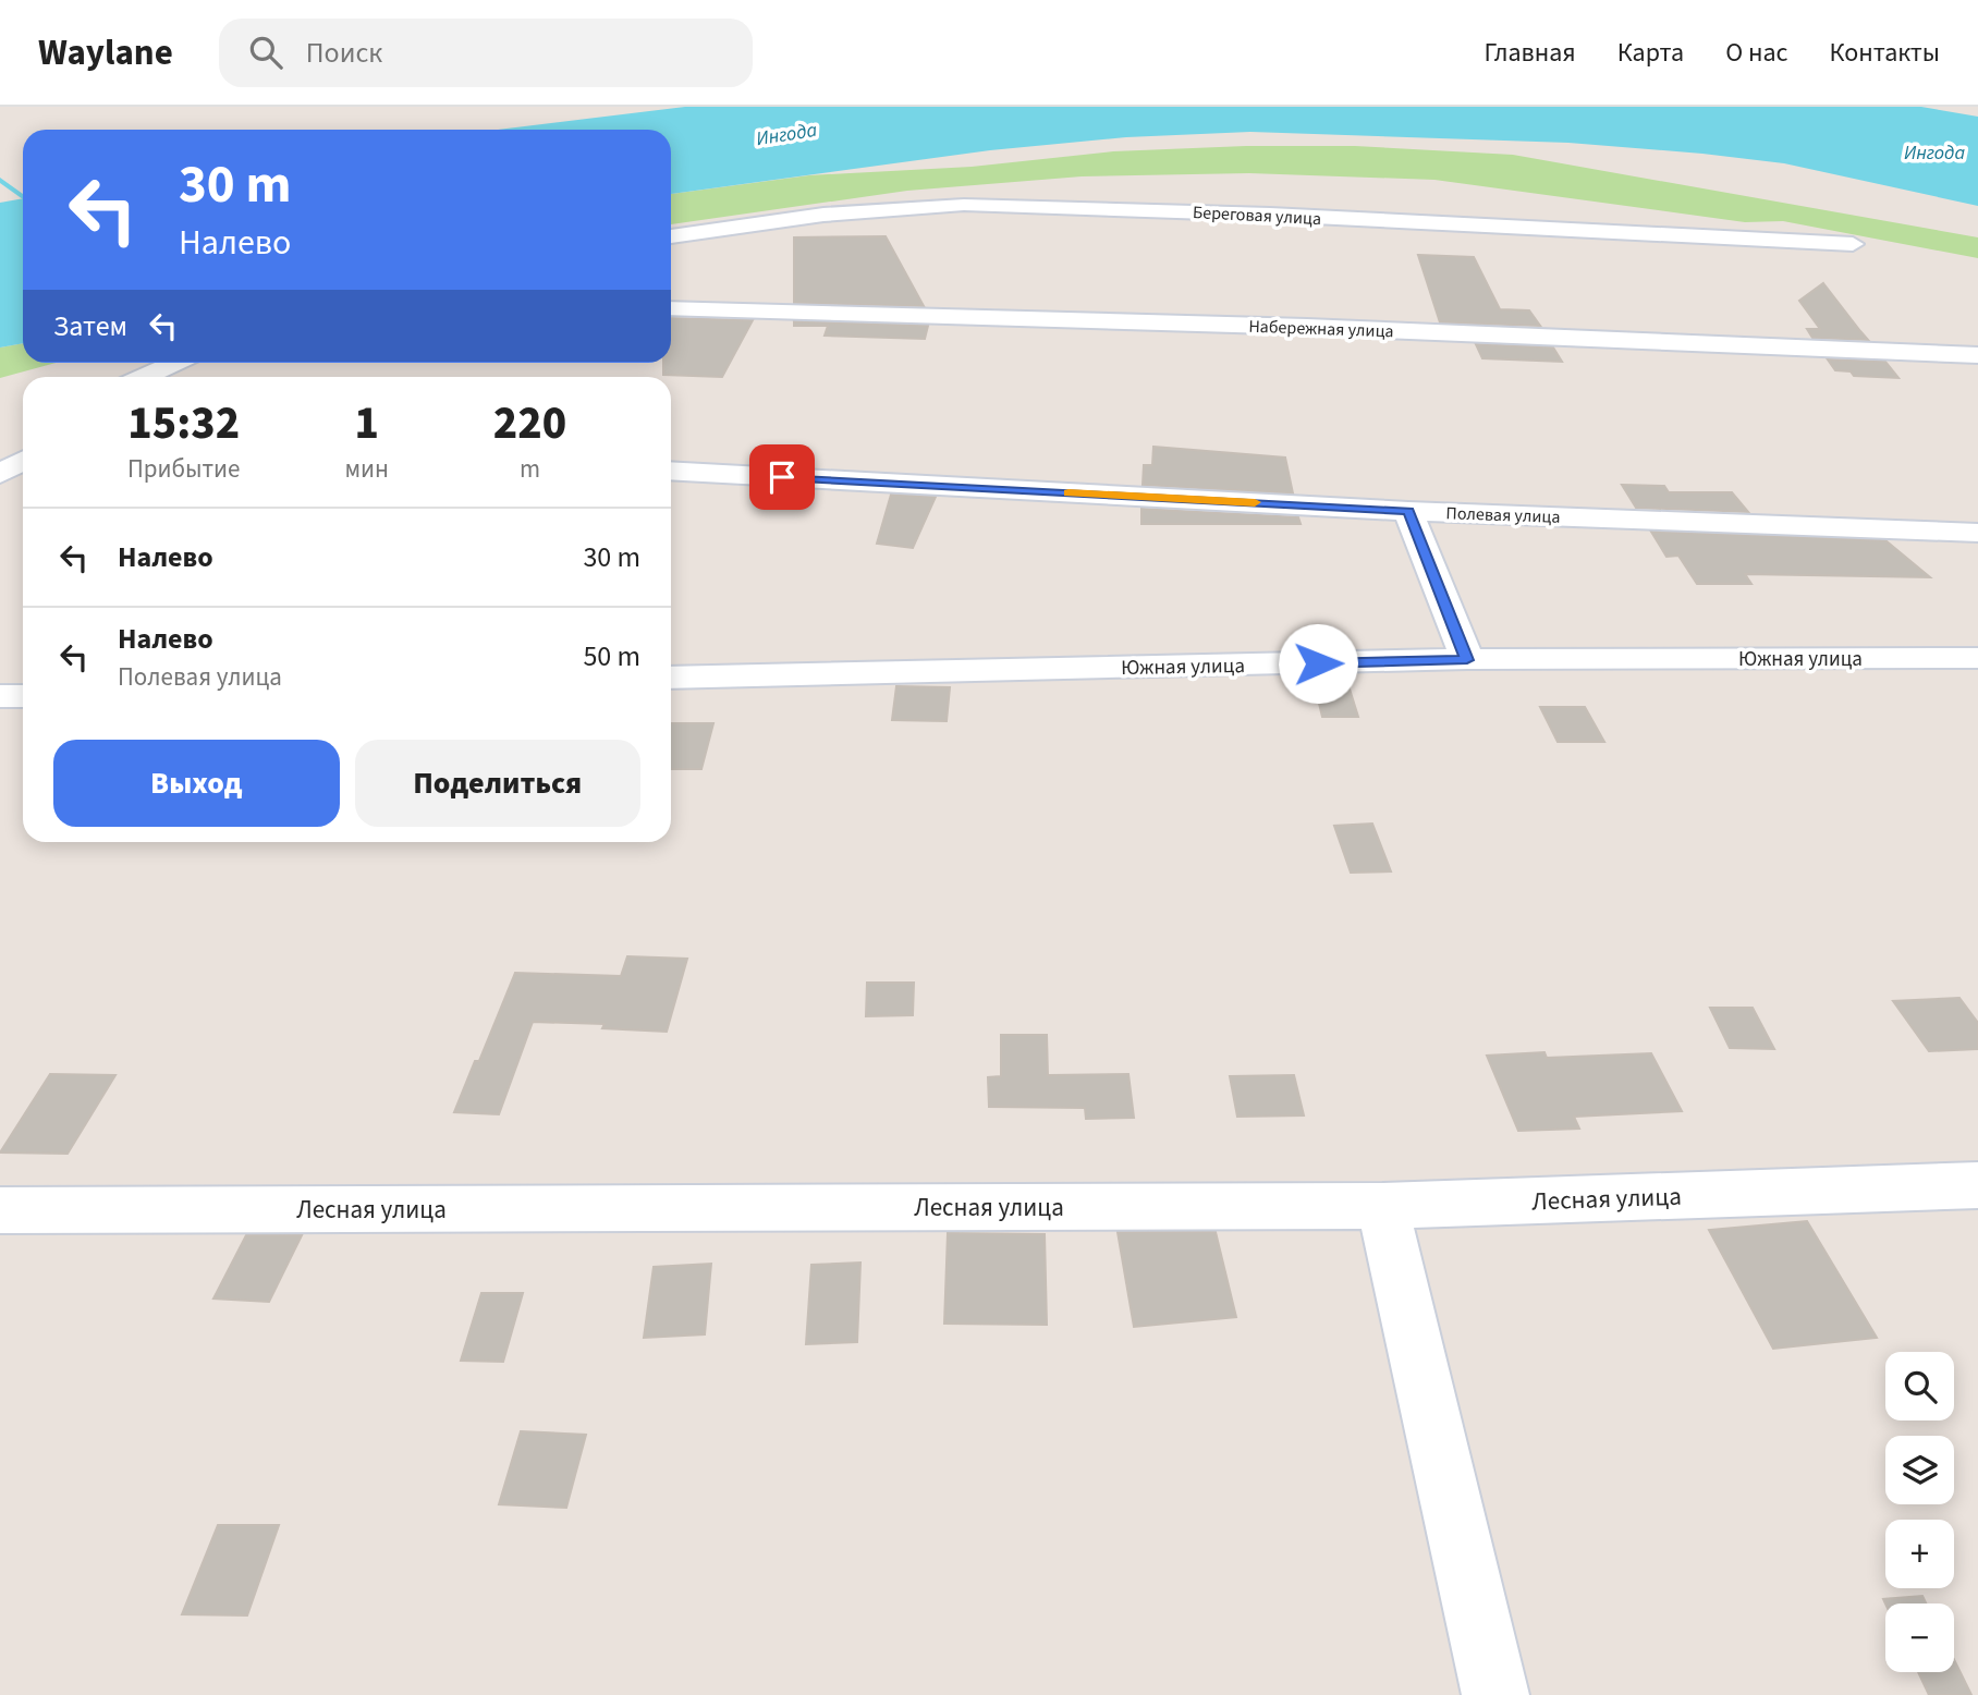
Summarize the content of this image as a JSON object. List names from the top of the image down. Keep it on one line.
{"streets":{"street":["Береговая улица","Набережная улица","Полевая улица","Южная улица","Лесная улица"]},"water":["Ингода"],"page":{"header":"Waylane","search":"Поиск","nav":["Главная","Карта","О нас","Контакты"],"turn":["30 m","Налево"],"then":"Затем","eta":["15:32","Прибытие","1","мин","220","m"],"list":[{"name":"Налево","value":"30 m"},{"name":"Налево","note":"Полевая улица","value":"50 m"}],"buttons":["Выход","Поделиться"],"map_buttons":["+","−"]}}
